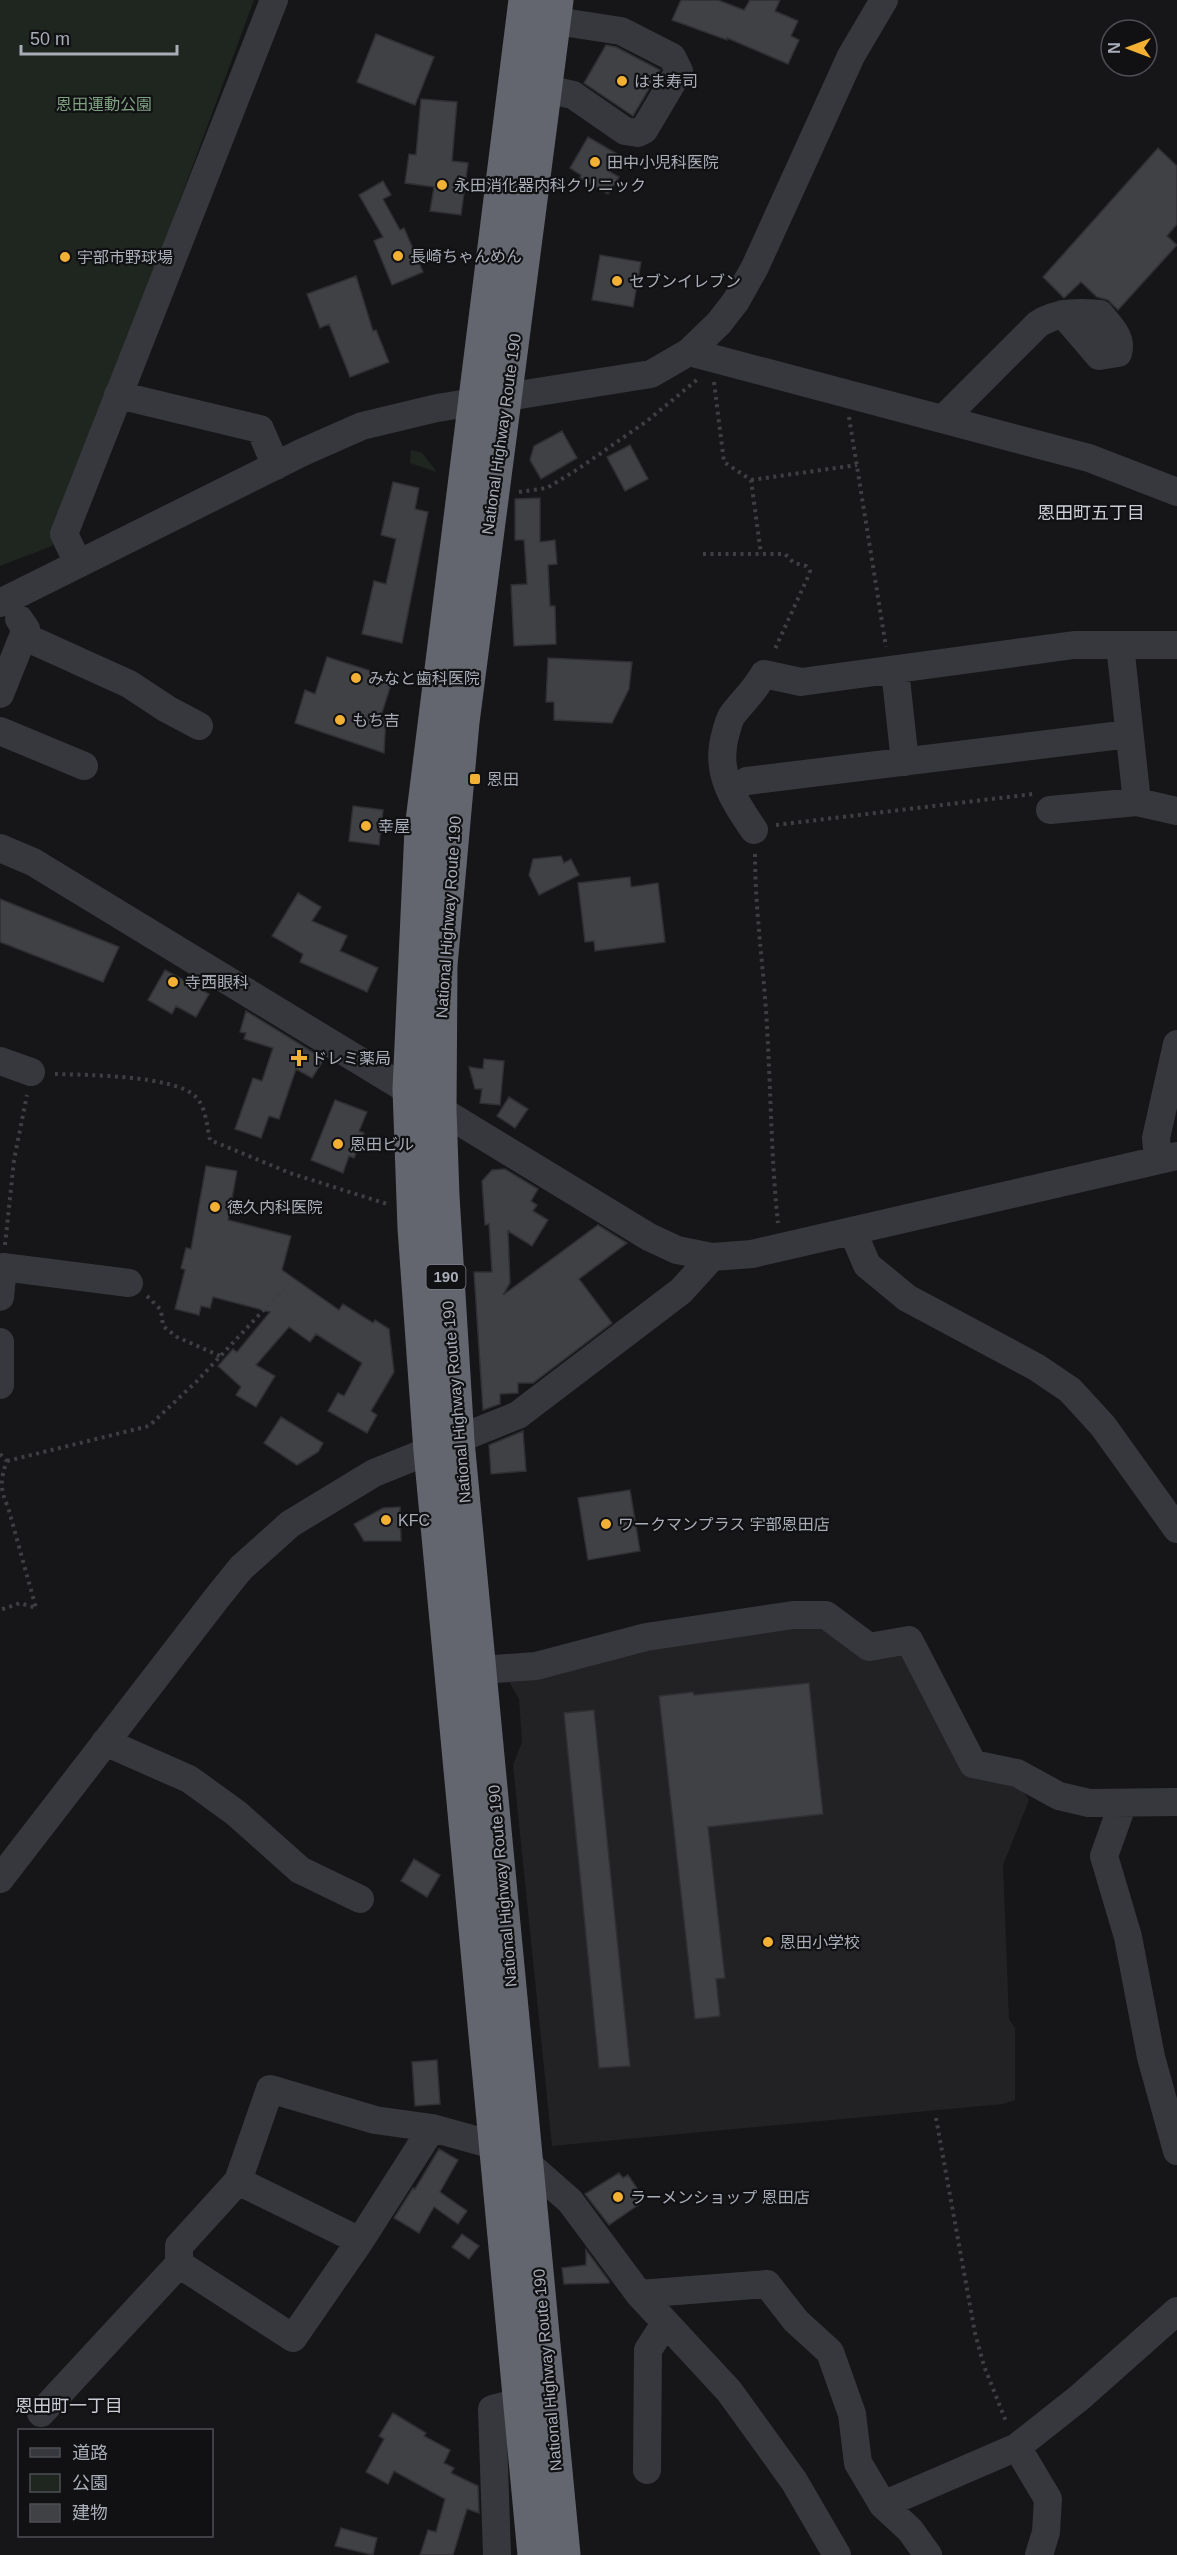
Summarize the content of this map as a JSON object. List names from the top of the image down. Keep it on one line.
{"streets":{"highway":["National Highway Route 190","190"]},"districts":["恩田町五丁目","恩田町一丁目"],"parks":["恩田運動公園"],"places":{"other":["はま寿司","田中小児科医院","永田消化器内科クリニック","長崎ちゃんめん","宇部市野球場","セブンイレブン","みなと歯科医院","もち吉","幸屋","寺西眼科","恩田ビル","徳久内科医院","KFC","ワークマンプラス 宇部恩田店","恩田小学校","ラーメンショップ 恩田店"],"transit":["恩田"],"health":["ドレミ薬局"]},"legend":["道路","公園","建物"],"scale_bar":"50 m","north":"left"}
